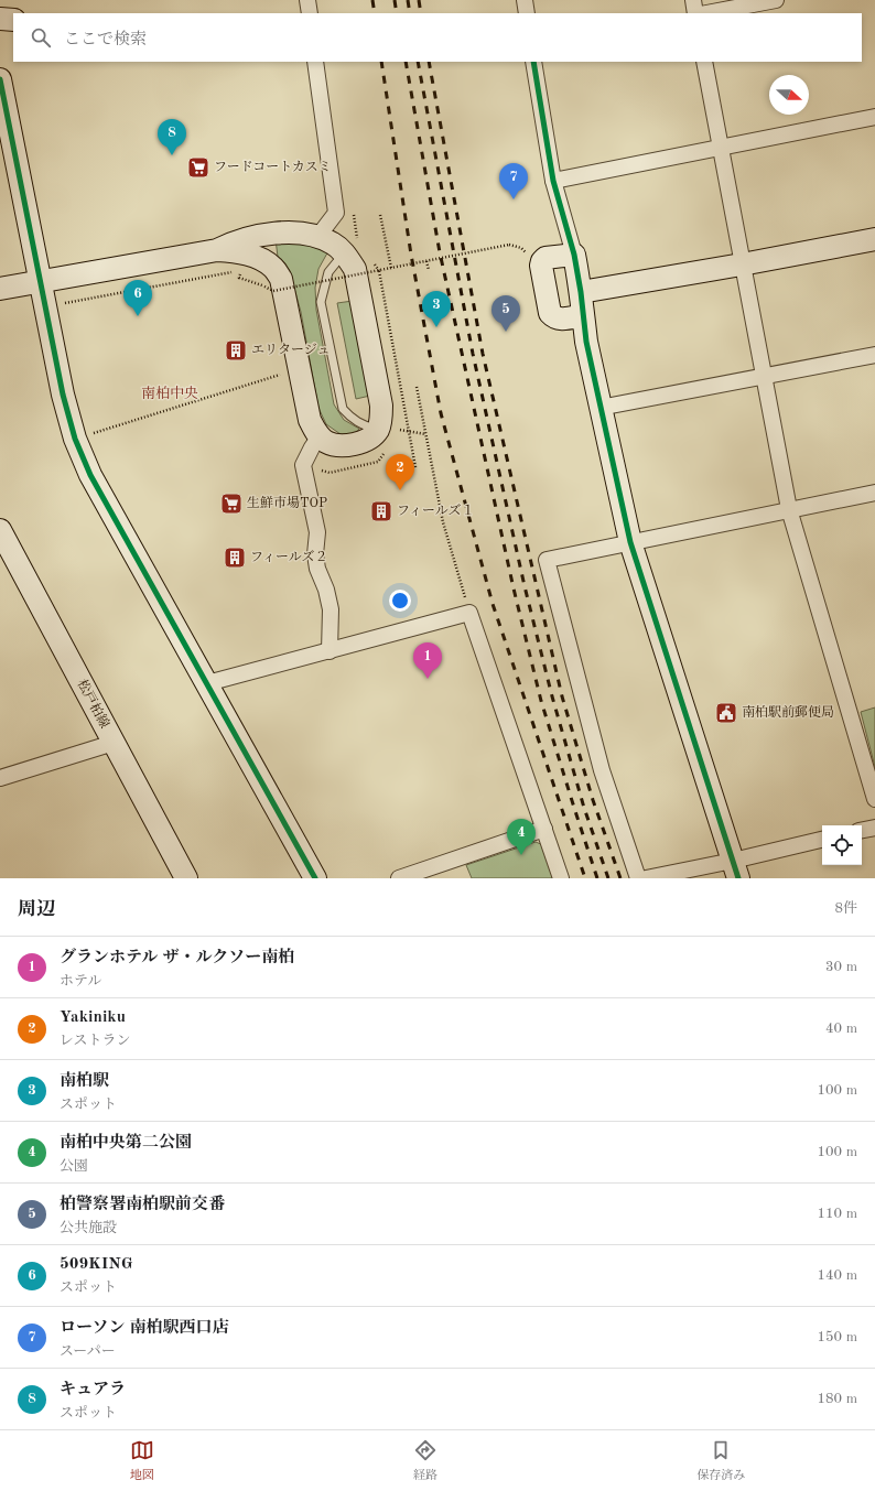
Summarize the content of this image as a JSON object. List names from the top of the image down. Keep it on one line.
{"streets":{"street":["松戸柏線"]},"districts":["南柏中央"],"places":{"supermarket":["フードコートカスミ","生鮮市場TOP"],"building":["エリタージュ","フィールズ１","フィールズ２"],"public building":["南柏駅前郵便局"]},"north":"right","page":{"search":"ここで検索","pins":["8","7","6","3","5","2","1","4"],"heading":["周辺","8件"],"list":[{"mark":"1","name":"グランホテル ザ・ルクソー南柏","note":"ホテル","value":"30 m"},{"mark":"2","name":"Yakiniku","note":"レストラン","value":"40 m"},{"mark":"3","name":"南柏駅","note":"スポット","value":"100 m"},{"mark":"4","name":"南柏中央第二公園","note":"公園","value":"100 m"},{"mark":"5","name":"柏警察署南柏駅前交番","note":"公共施設","value":"110 m"},{"mark":"6","name":"509KING","note":"スポット","value":"140 m"},{"mark":"7","name":"ローソン 南柏駅西口店","note":"スーパー","value":"150 m"},{"mark":"8","name":"キュアラ","note":"スポット","value":"180 m"}],"nav":["地図","経路","保存済み"]}}
